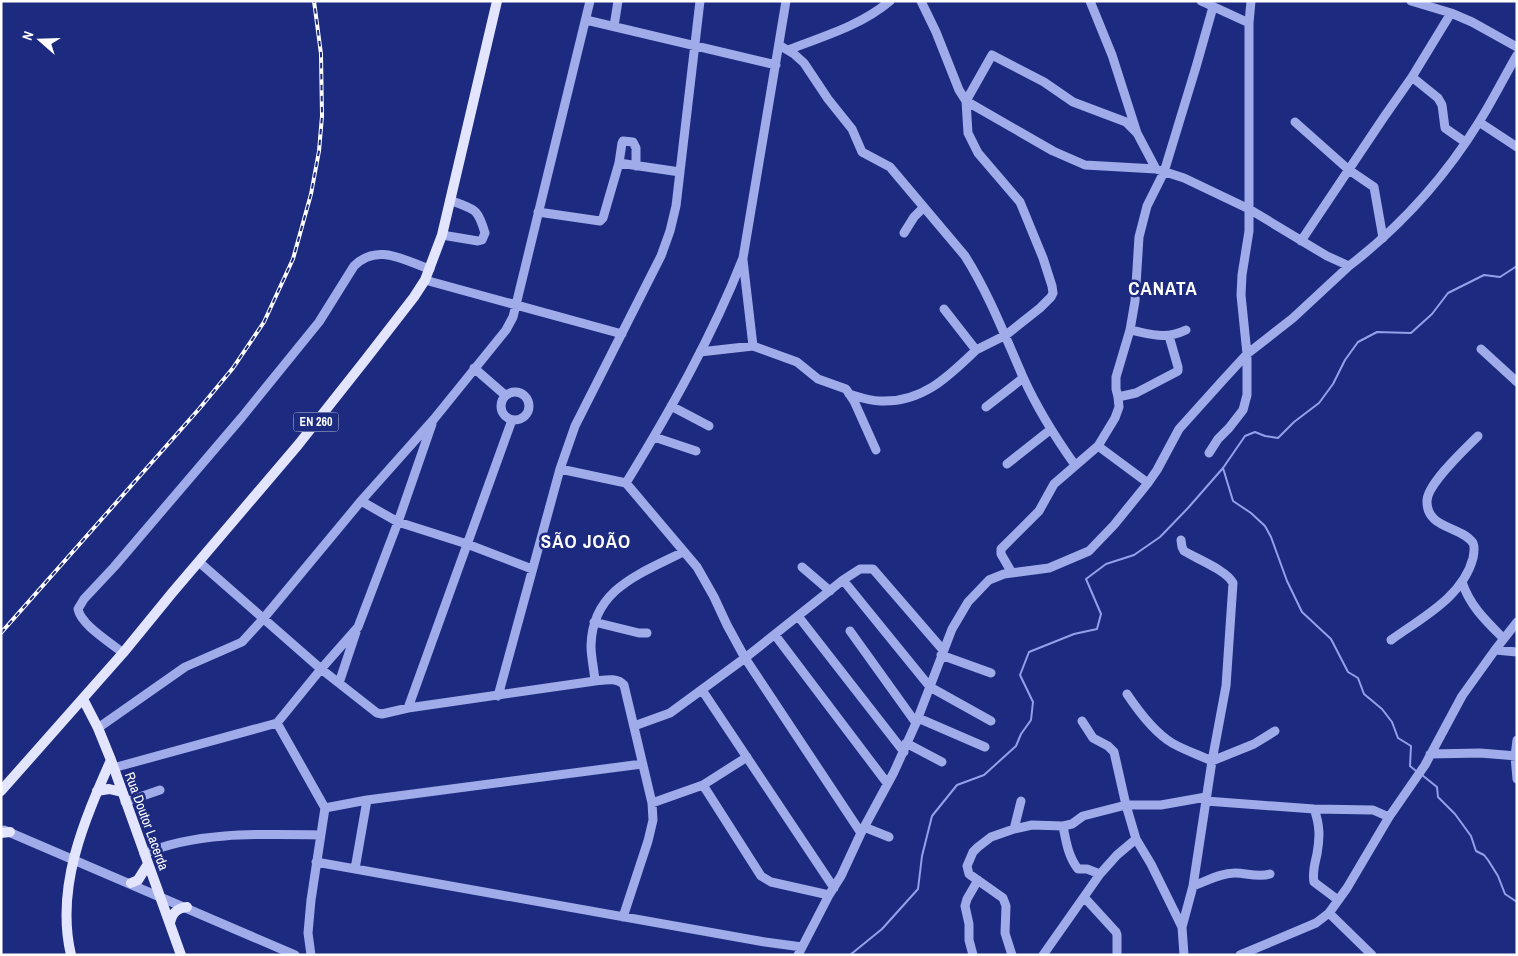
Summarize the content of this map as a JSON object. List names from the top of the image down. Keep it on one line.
{"streets":{"main road":["EN 260","Rua Doutor Lacerda"]},"crossings":[["EN 260","Rua Doutor Lacerda"]],"districts":["CANATA","SÃO JOÃO"],"north":"left"}
